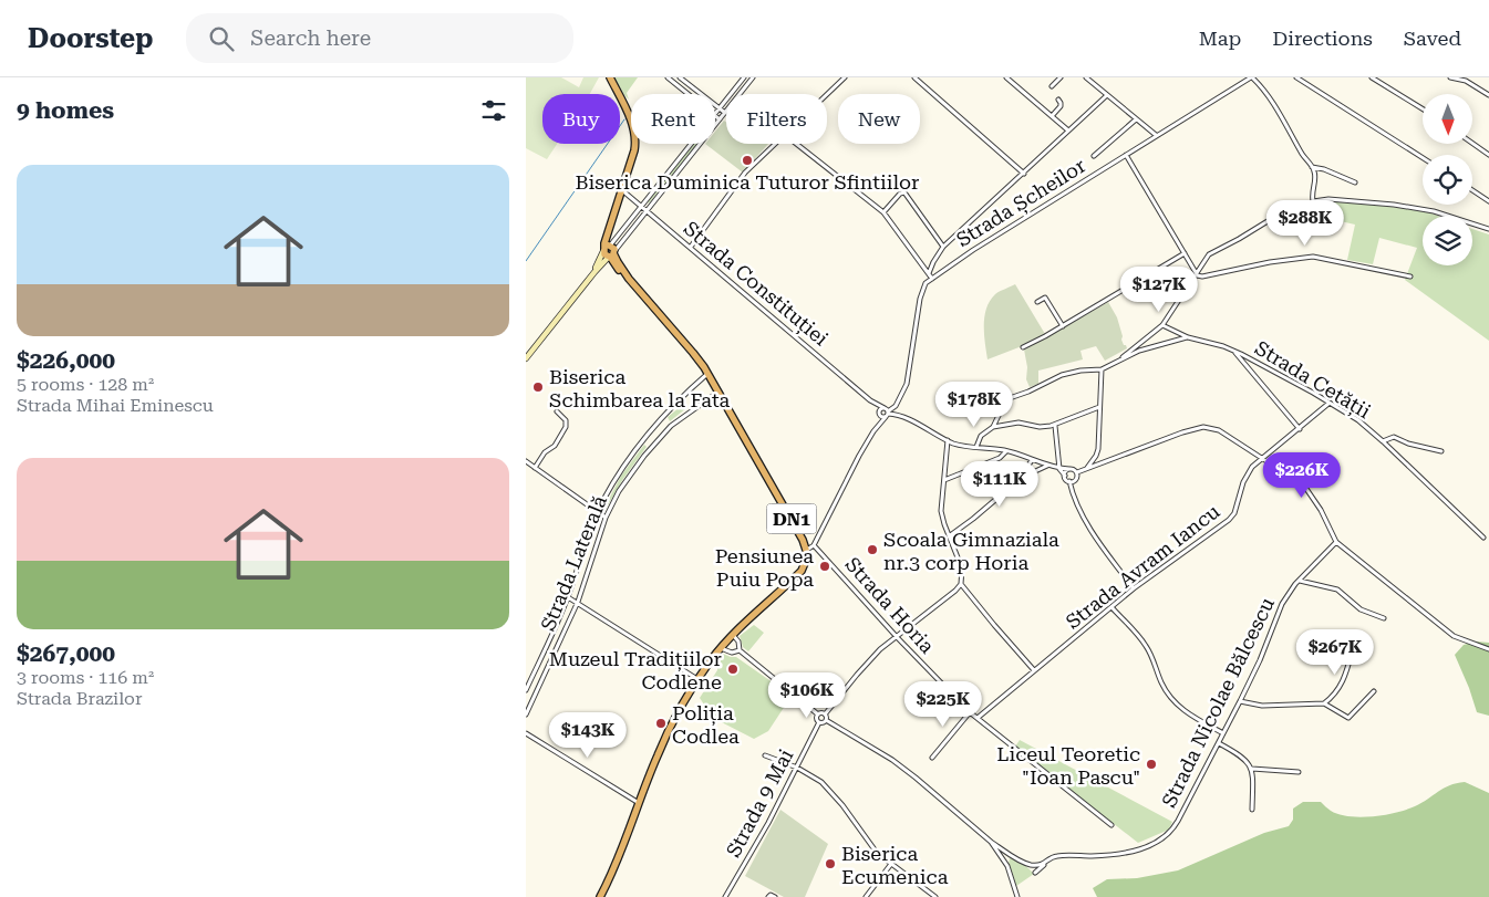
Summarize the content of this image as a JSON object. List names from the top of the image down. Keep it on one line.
{"streets":{"highway":["DN1"],"street":["Strada Șcheilor","Strada Constituției","Strada Cetății","Strada Laterală","Strada Avram Iancu","Strada Horia","Strada Nicolae Bălcescu","Strada 9 Mai"]},"crossings":[["Strada Constituției","Strada Cetății"],["Strada Cetății","Strada Avram Iancu"],["DN1","Strada Laterală"],["Strada Avram Iancu","Strada Horia"]],"places":["Biserica Duminica Tuturor Sfintiilor","Biserica Schimbarea la Fata","Scoala Gimnaziala nr.3 corp Horia","Pensiunea Puiu Popa","Muzeul Tradițiilor Codlene","Poliția Codlea","Liceul Teoretic \"Ioan Pascu\"","Biserica Ecumenica"],"north":"bottom","page":{"header":"Doorstep","search":"Search here","nav":["Map","Directions","Saved"],"heading":"9 homes","chip":["Buy","Rent","Filters","New"],"list":[{"name":"$226,000","note":"5 rooms · 128 m² · Strada Mihai Eminescu"},{"name":"$267,000","note":"3 rooms · 116 m² · Strada Brazilor"}],"price":["$288K","$127K","$178K","$226K","$111K","$267K","$106K","$225K","$143K"]}}
